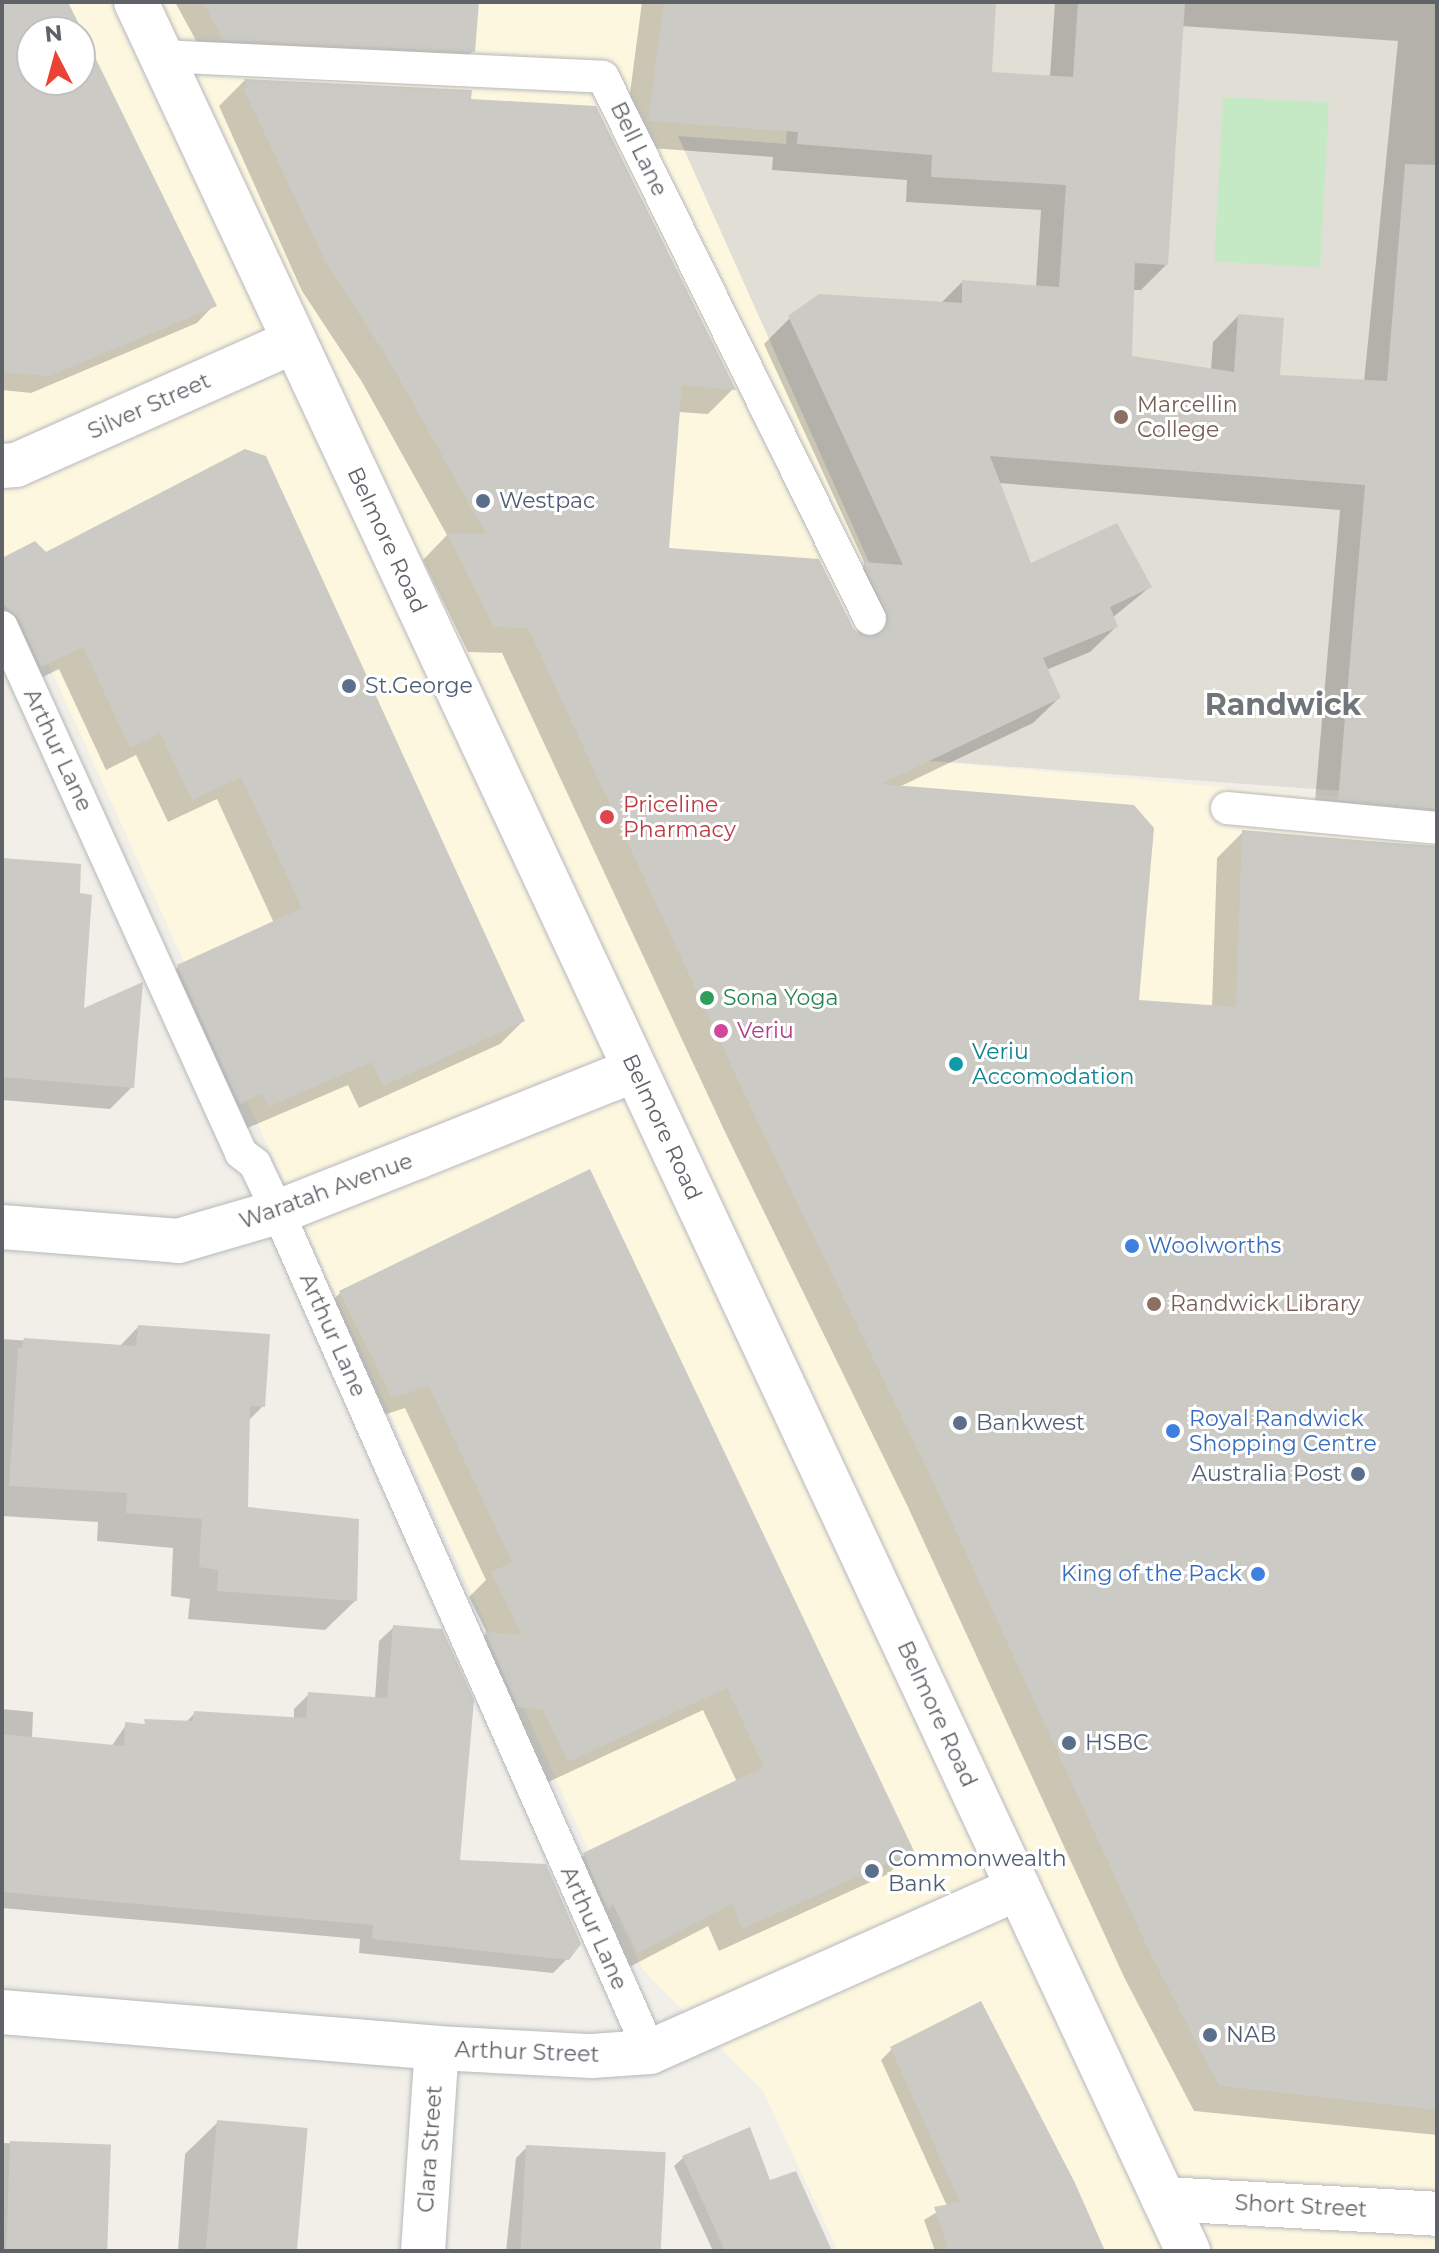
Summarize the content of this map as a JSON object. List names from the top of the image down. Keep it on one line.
{"streets":{"street":["Silver Street","Belmore Road","Waratah Avenue","Arthur Street","Clara Street","Short Street"],"lane":["Bell Lane","Arthur Lane"]},"crossings":[["Bell Lane","Belmore Road"],["Silver Street","Belmore Road"],["Belmore Road","Waratah Avenue"],["Belmore Road","Arthur Street"],["Belmore Road","Short Street"],["Arthur Lane","Waratah Avenue"],["Arthur Lane","Arthur Street"],["Arthur Street","Clara Street"]],"districts":["Randwick"],"places":["Marcellin College","Westpac","St.George","Priceline Pharmacy","Sona Yoga","Veriu","Veriu Accomodation","Woolworths","Randwick Library","Bankwest","Royal Randwick Shopping Centre","Australia Post","King of the Pack","HSBC","Commonwealth Bank","NAB"],"north":"top"}
